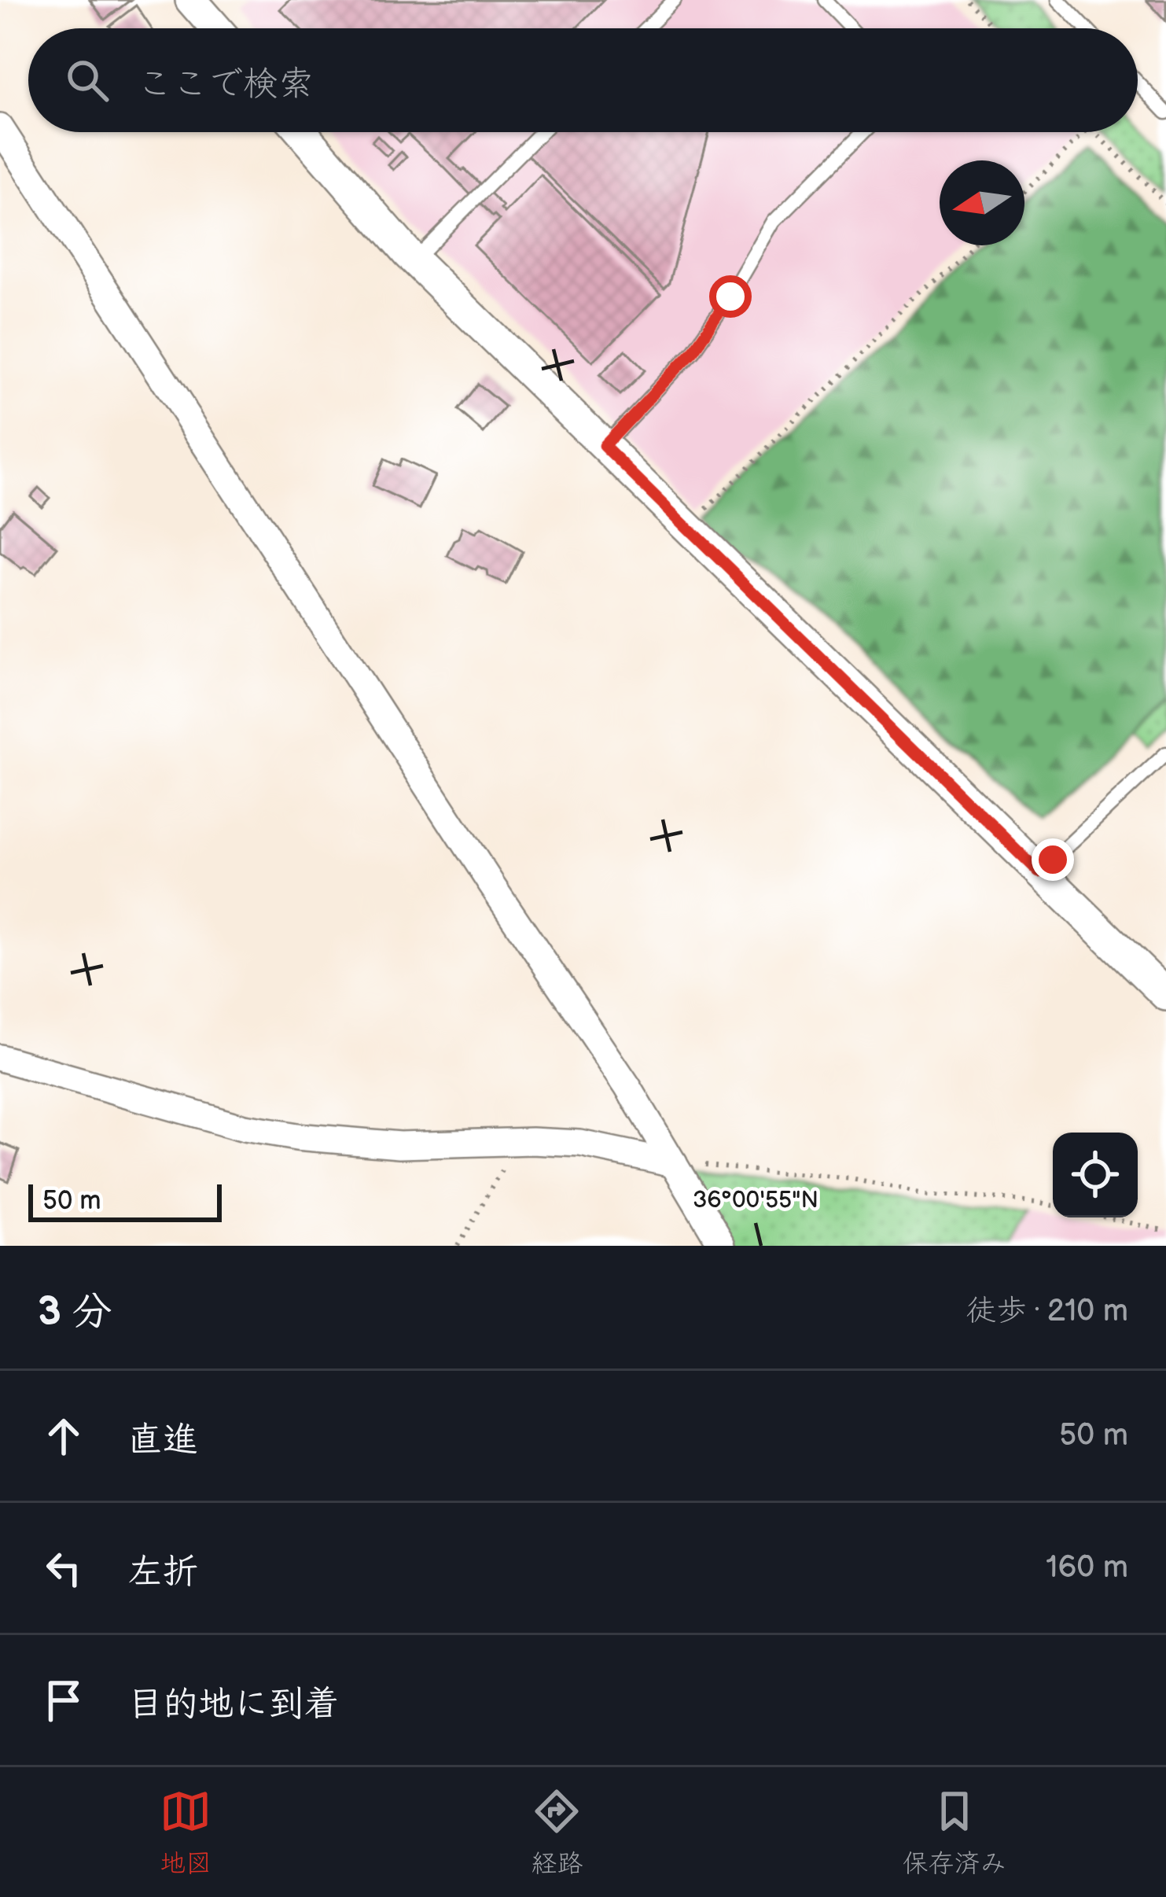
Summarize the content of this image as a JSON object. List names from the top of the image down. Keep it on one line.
{"scale_bar":"50 m","north":"left","page":{"search":"ここで検索","scale":"50 m","heading":["3 分","徒歩 · 210 m"],"list":[["直進","50 m"],["左折","160 m"],"目的地に到着"],"nav":["地図","経路","保存済み"]},"coordinates":["36°00'55\"N"]}
